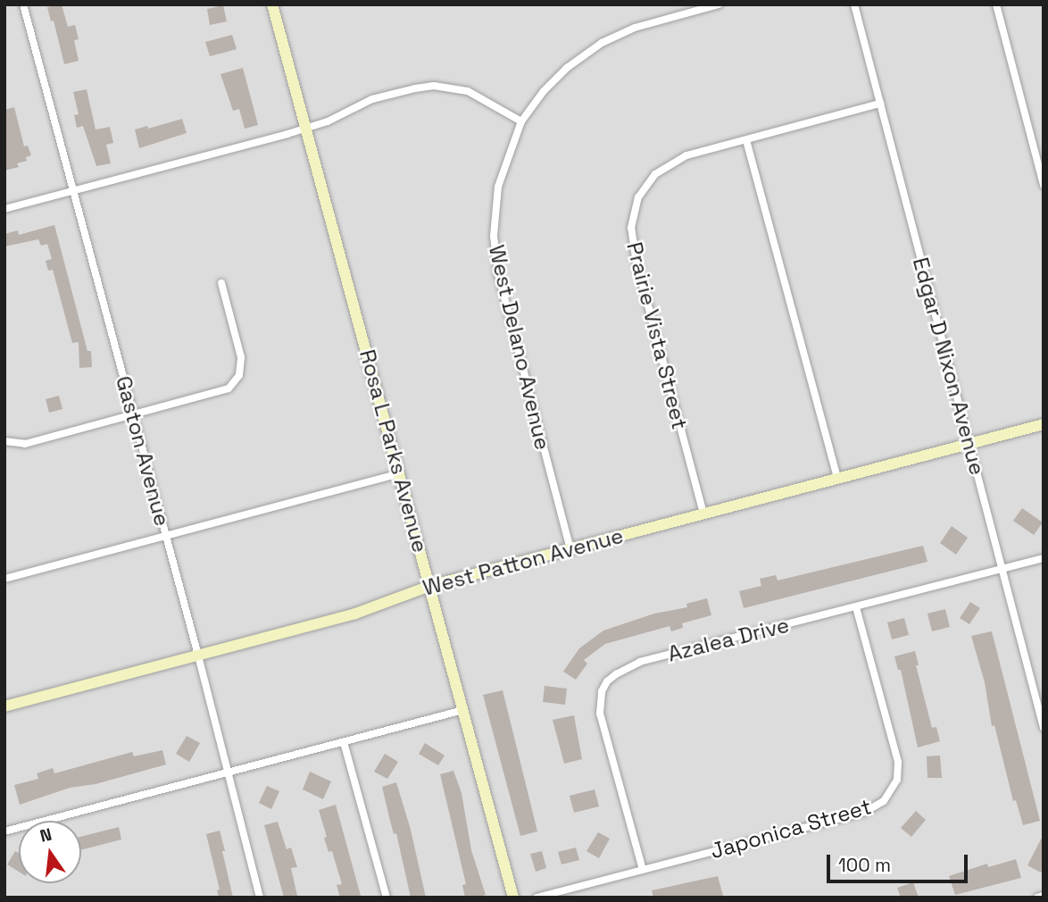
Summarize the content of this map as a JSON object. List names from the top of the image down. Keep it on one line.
{"streets":{"street":["Prairie Vista Street","West Delano Avenue","Edgar D Nixon Avenue","Gaston Avenue","Rosa L Parks Avenue","West Patton Avenue","Azalea Drive","Japonica Street"]},"crossings":[["Prairie Vista Street","Edgar D Nixon Avenue"],["Prairie Vista Street","West Patton Avenue"],["West Delano Avenue","West Patton Avenue"],["Edgar D Nixon Avenue","West Patton Avenue"],["Edgar D Nixon Avenue","Azalea Drive"],["Gaston Avenue","West Patton Avenue"],["Rosa L Parks Avenue","West Patton Avenue"],["Azalea Drive","Japonica Street"]],"scale_bar":"100 m","north":"top"}
